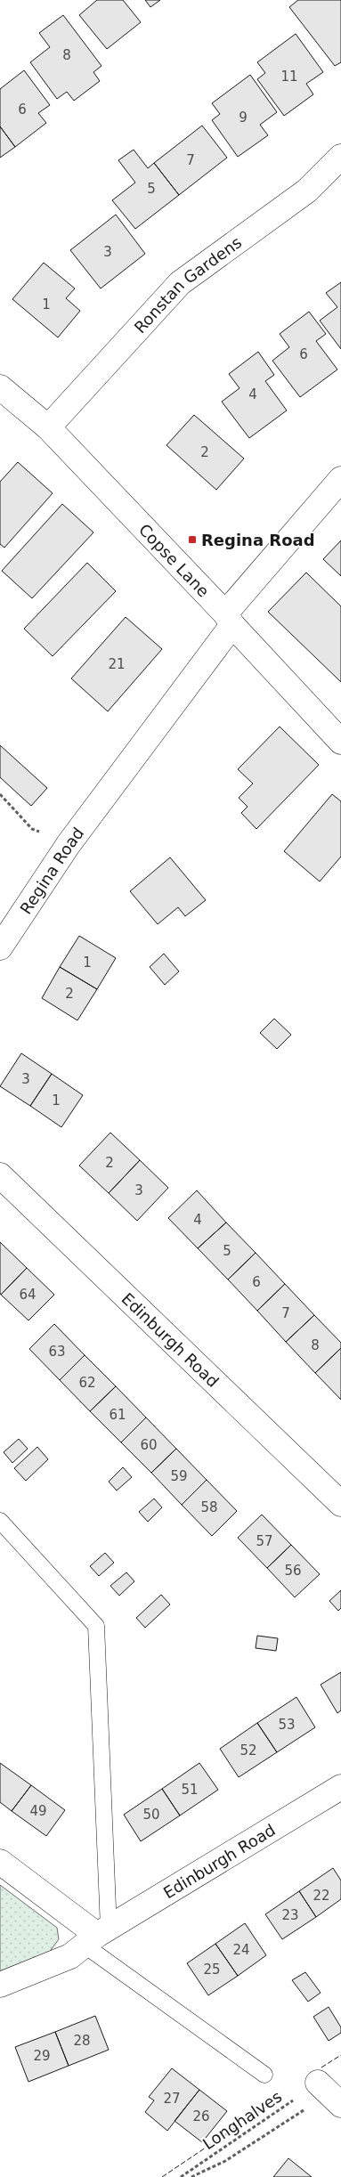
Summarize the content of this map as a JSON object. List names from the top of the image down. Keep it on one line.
{"streets":{"street":["Ronstan Gardens","Copse Lane","Regina Road","Edinburgh Road"],"path":["Longhalves"]},"crossings":[["Ronstan Gardens","Copse Lane"],["Copse Lane","Regina Road"]],"places":{"transit":["Regina Road"]},"house_numbers":["8","11","6","9","7","5","3","1","6","4","2","21","1","2","3","1","2","3","4","5","6","64","7","8","63","62","61","60","59","58","57","56","53","52","51","49","50","22","23","24","25","28","29","27","26"]}
